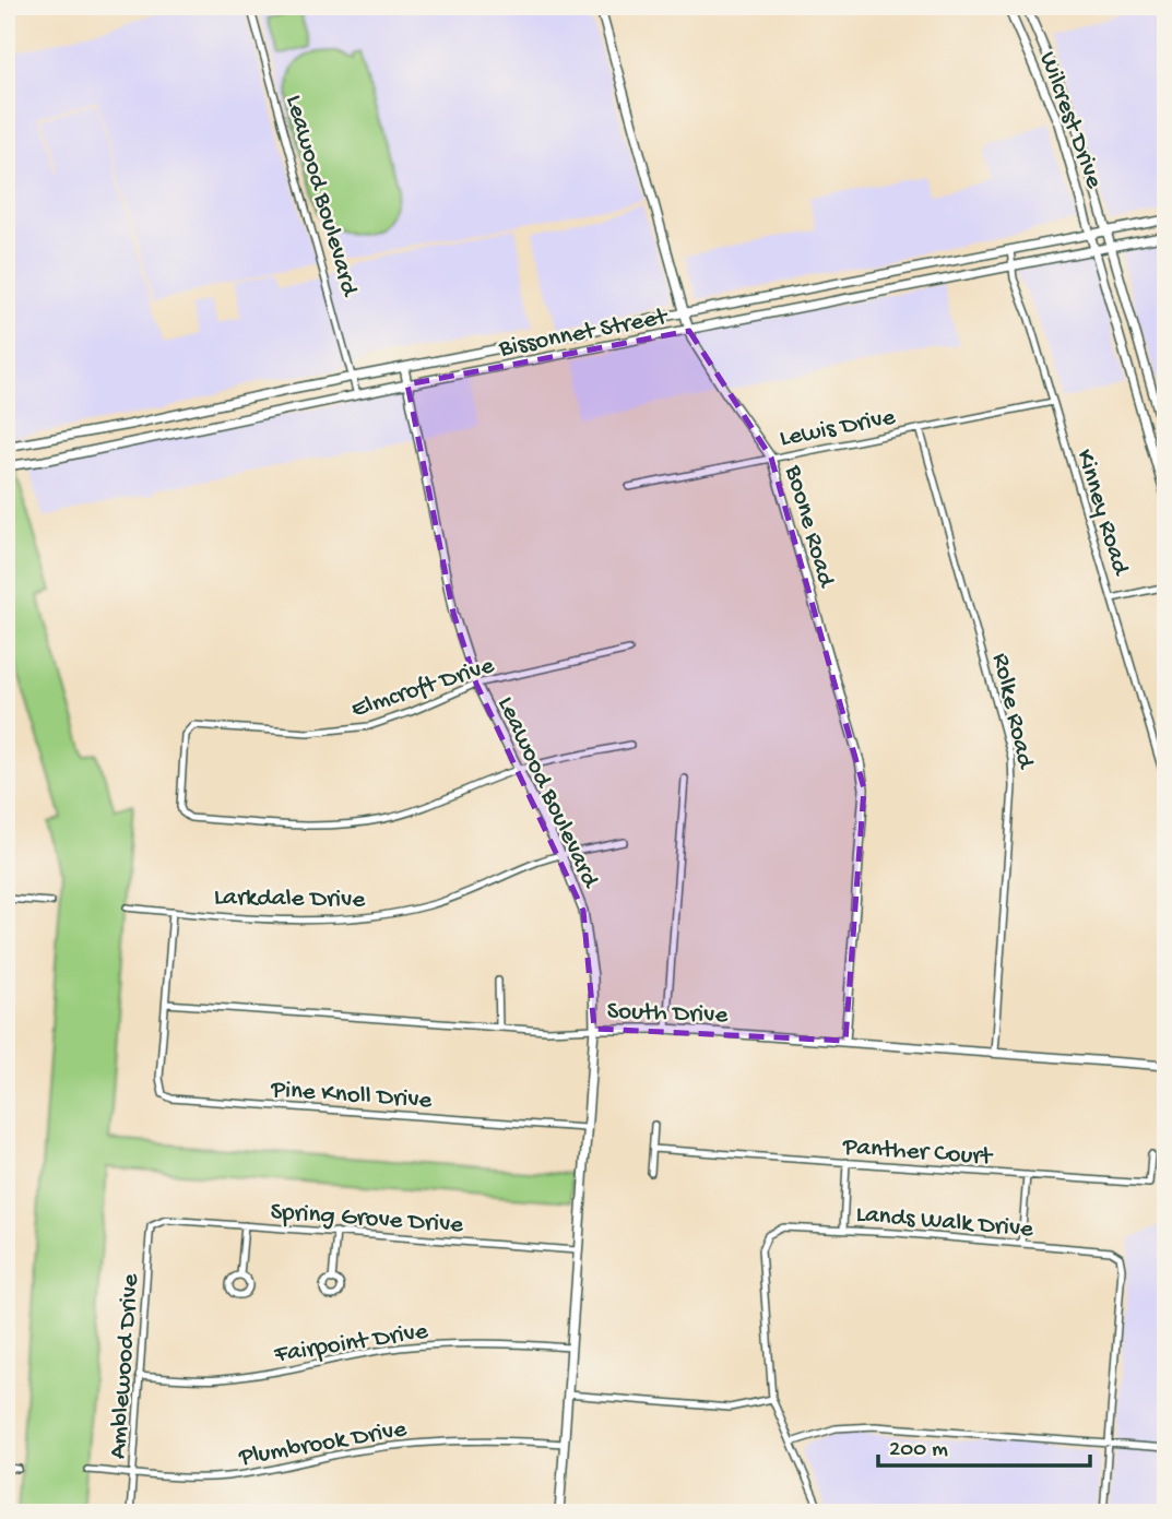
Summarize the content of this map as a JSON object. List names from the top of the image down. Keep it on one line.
{"streets":{"main road":["Wilcrest Drive","Leawood Boulevard","Bissonnet Street","Boone Road","South Drive"],"street":["Lewis Drive","Kinney Road","Elmcroft Drive","Rolke Road","Larkdale Drive","Pine Knoll Drive","Panther Court","Spring Grove Drive","Lands Walk Drive","Fairpoint Drive","Amblewood Drive","Plumbrook Drive"]},"crossings":[["Wilcrest Drive","Bissonnet Street"],["Leawood Boulevard","Bissonnet Street"],["Leawood Boulevard","Elmcroft Drive"],["Leawood Boulevard","Larkdale Drive"],["Leawood Boulevard","South Drive"],["Leawood Boulevard","Pine Knoll Drive"],["Leawood Boulevard","Spring Grove Drive"],["Leawood Boulevard","Fairpoint Drive"],["Leawood Boulevard","Plumbrook Drive"],["Bissonnet Street","Kinney Road"],["Bissonnet Street","Boone Road"],["Lewis Drive","Kinney Road"],["Lewis Drive","Boone Road"],["Lewis Drive","Rolke Road"],["Boone Road","South Drive"],["Rolke Road","South Drive"],["South Drive","Pine Knoll Drive"],["Spring Grove Drive","Amblewood Drive"],["Fairpoint Drive","Amblewood Drive"],["Amblewood Drive","Plumbrook Drive"]],"scale_bar":"200 m"}
